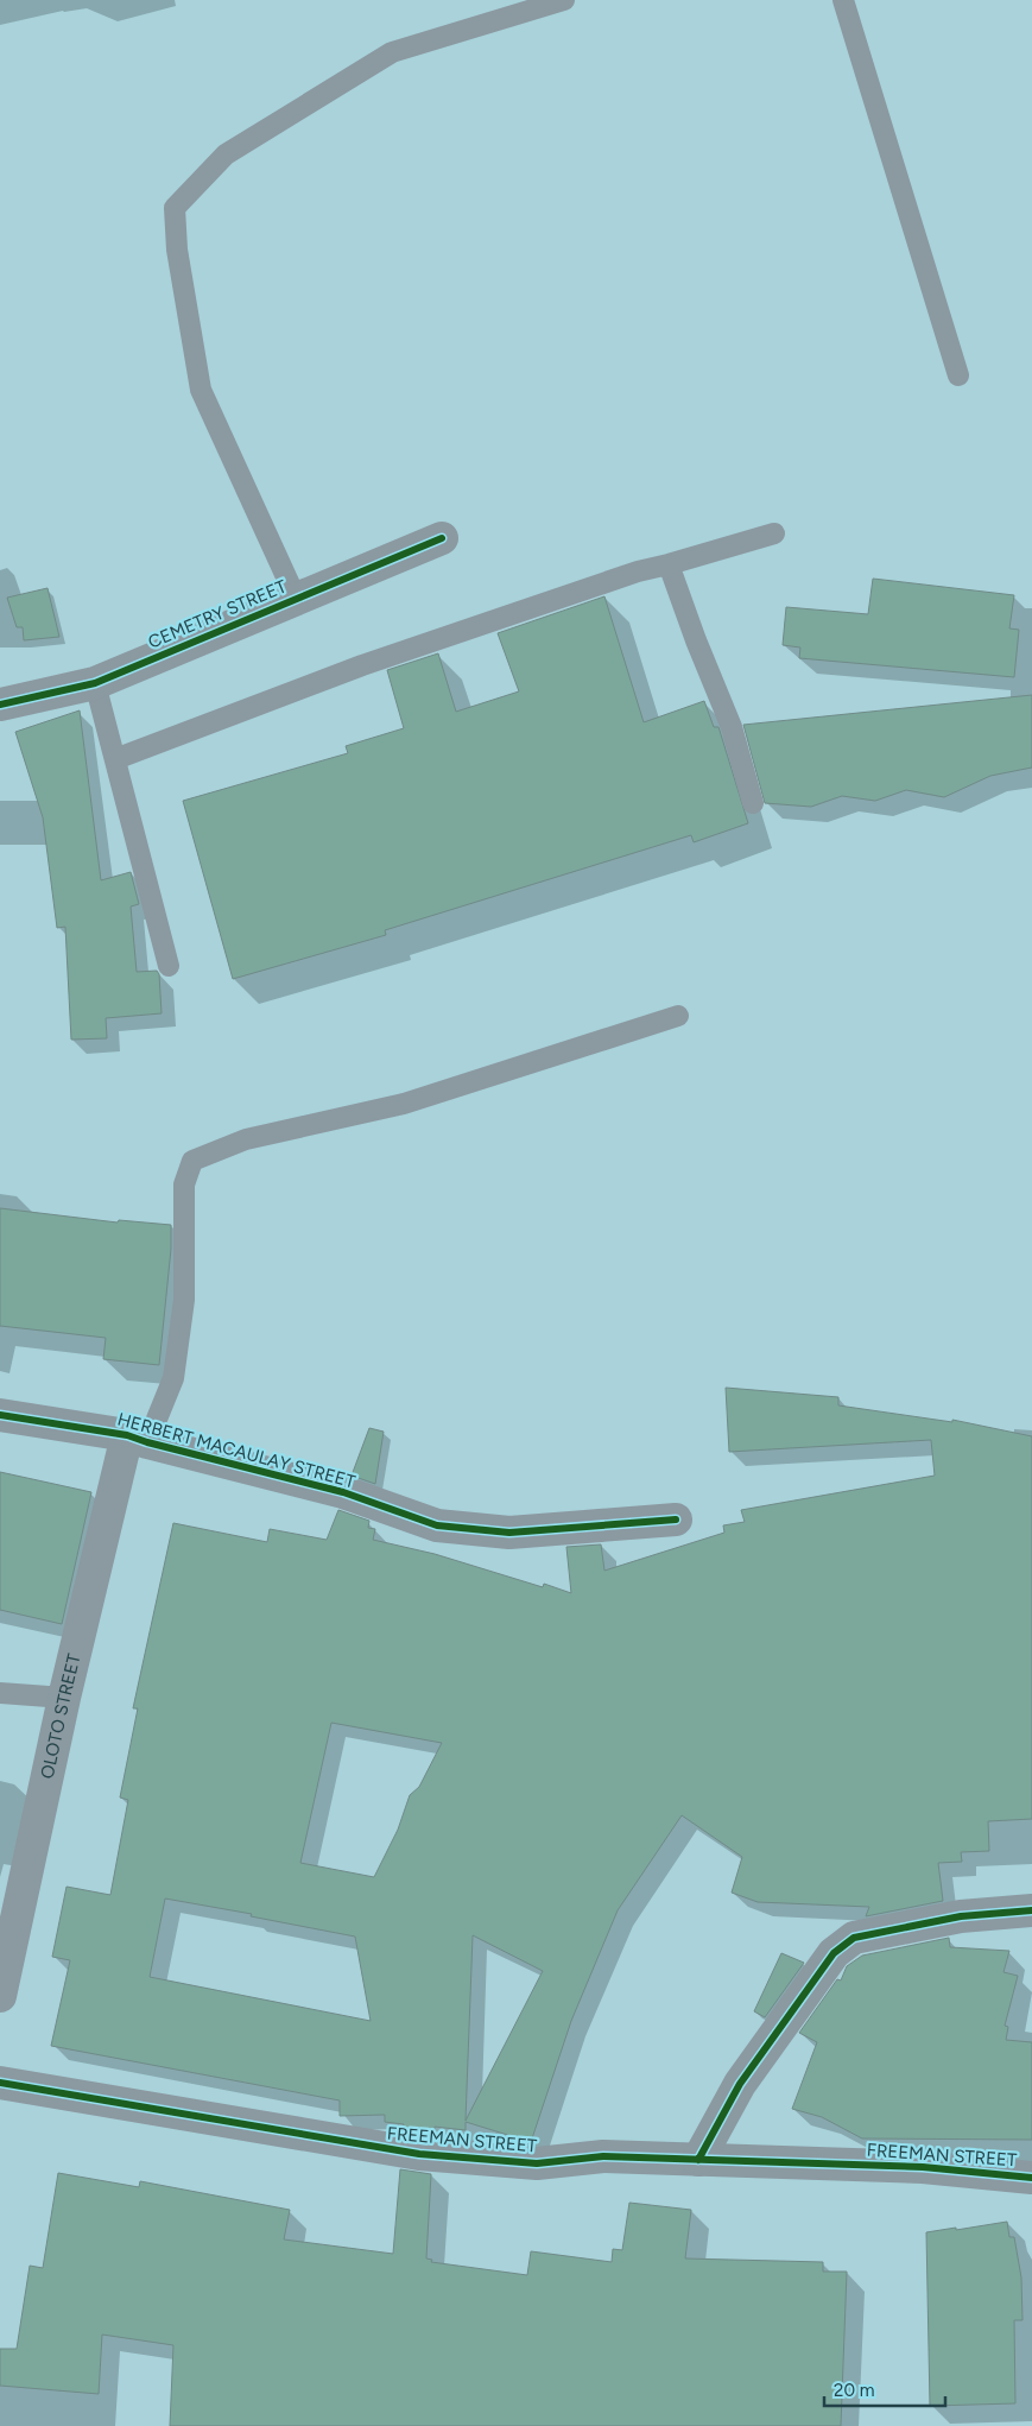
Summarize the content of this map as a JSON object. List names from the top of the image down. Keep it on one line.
{"streets":{"street":["CEMETRY STREET","HERBERT MACAULAY STREET","OLOTO STREET","FREEMAN STREET"]},"crossings":[["HERBERT MACAULAY STREET","OLOTO STREET"]],"scale_bar":"20 m"}
